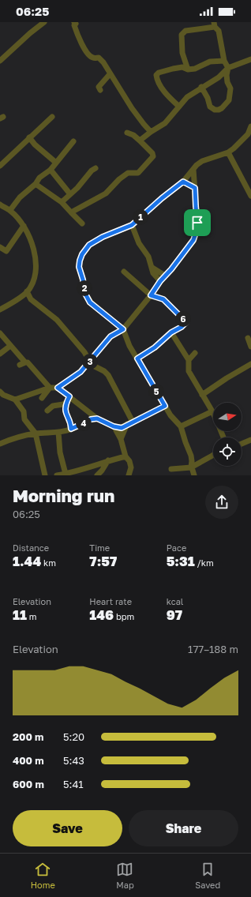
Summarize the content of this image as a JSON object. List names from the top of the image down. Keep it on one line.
{"north":"right","page":{"status":"06:25","pins":["1","2","6","3","5","4"],"heading":["Morning run","06:25"],"stats":[["Distance","1.44 km"],["Time","7:57"],["Pace","5:31 /km"],["Elevation","11 m"],["Heart rate","146 bpm"],["kcal","97"]],"chart":["Elevation","177–188 m"],"list":[{"name":"200 m","note":"5:20"},{"name":"400 m","note":"5:43"},{"name":"600 m","note":"5:41"}],"buttons":["Save","Share"],"tabs":["Home","Map","Saved"]}}
